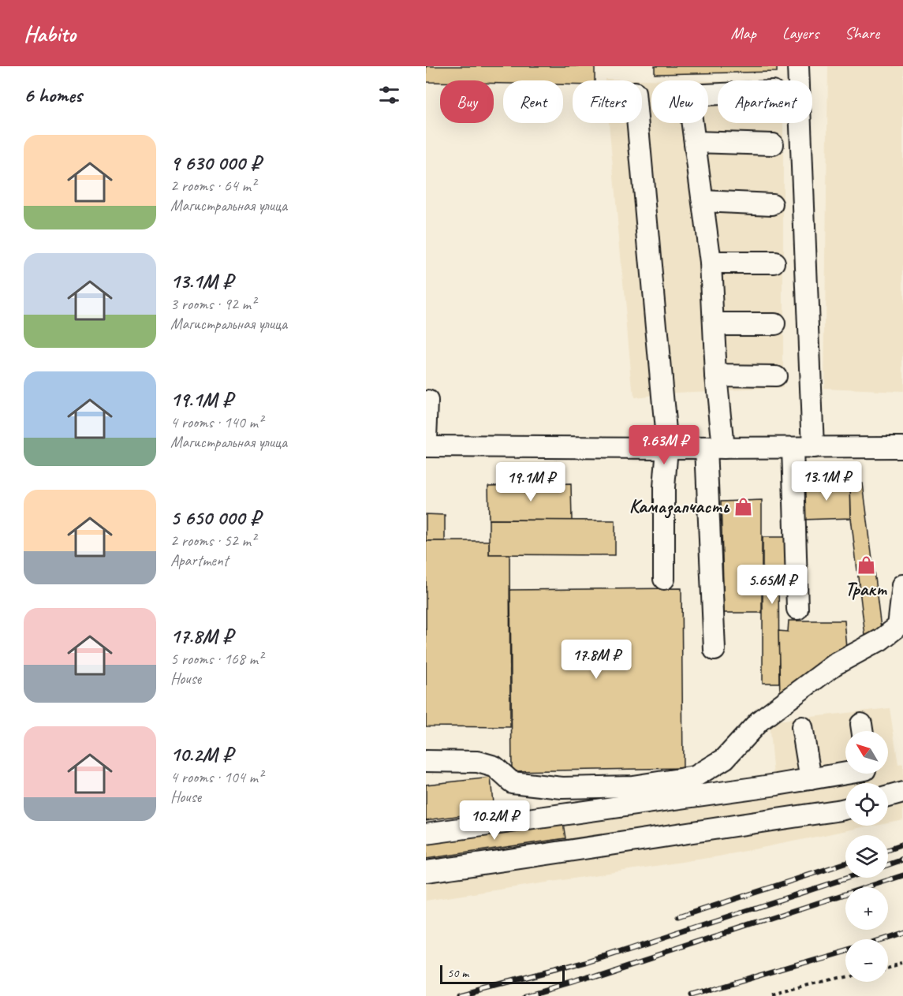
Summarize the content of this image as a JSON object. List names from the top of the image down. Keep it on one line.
{"places":{"shop":["Камазапчасть","Тракт"]},"scale_bar":"50 m","north":"top left","page":{"header":"Habito","nav":["Map","Layers","Share"],"heading":"6 homes","chip":["Buy","Rent","Filters","New","Apartment"],"list":[{"name":"9 630 000 ₽","note":"2 rooms · 64 m² · Магистральная улица"},{"name":"13.1M ₽","note":"3 rooms · 92 m² · Магистральная улица"},{"name":"19.1M ₽","note":"4 rooms · 140 m² · Магистральная улица"},{"name":"5 650 000 ₽","note":"2 rooms · 52 m² · Apartment"},{"name":"17.8M ₽","note":"5 rooms · 168 m² · House"},{"name":"10.2M ₽","note":"4 rooms · 104 m² · House"}],"price":["9.63M ₽","13.1M ₽","19.1M ₽","5.65M ₽","17.8M ₽","10.2M ₽"],"map_buttons":["+","−"],"scale":"50 m"}}
